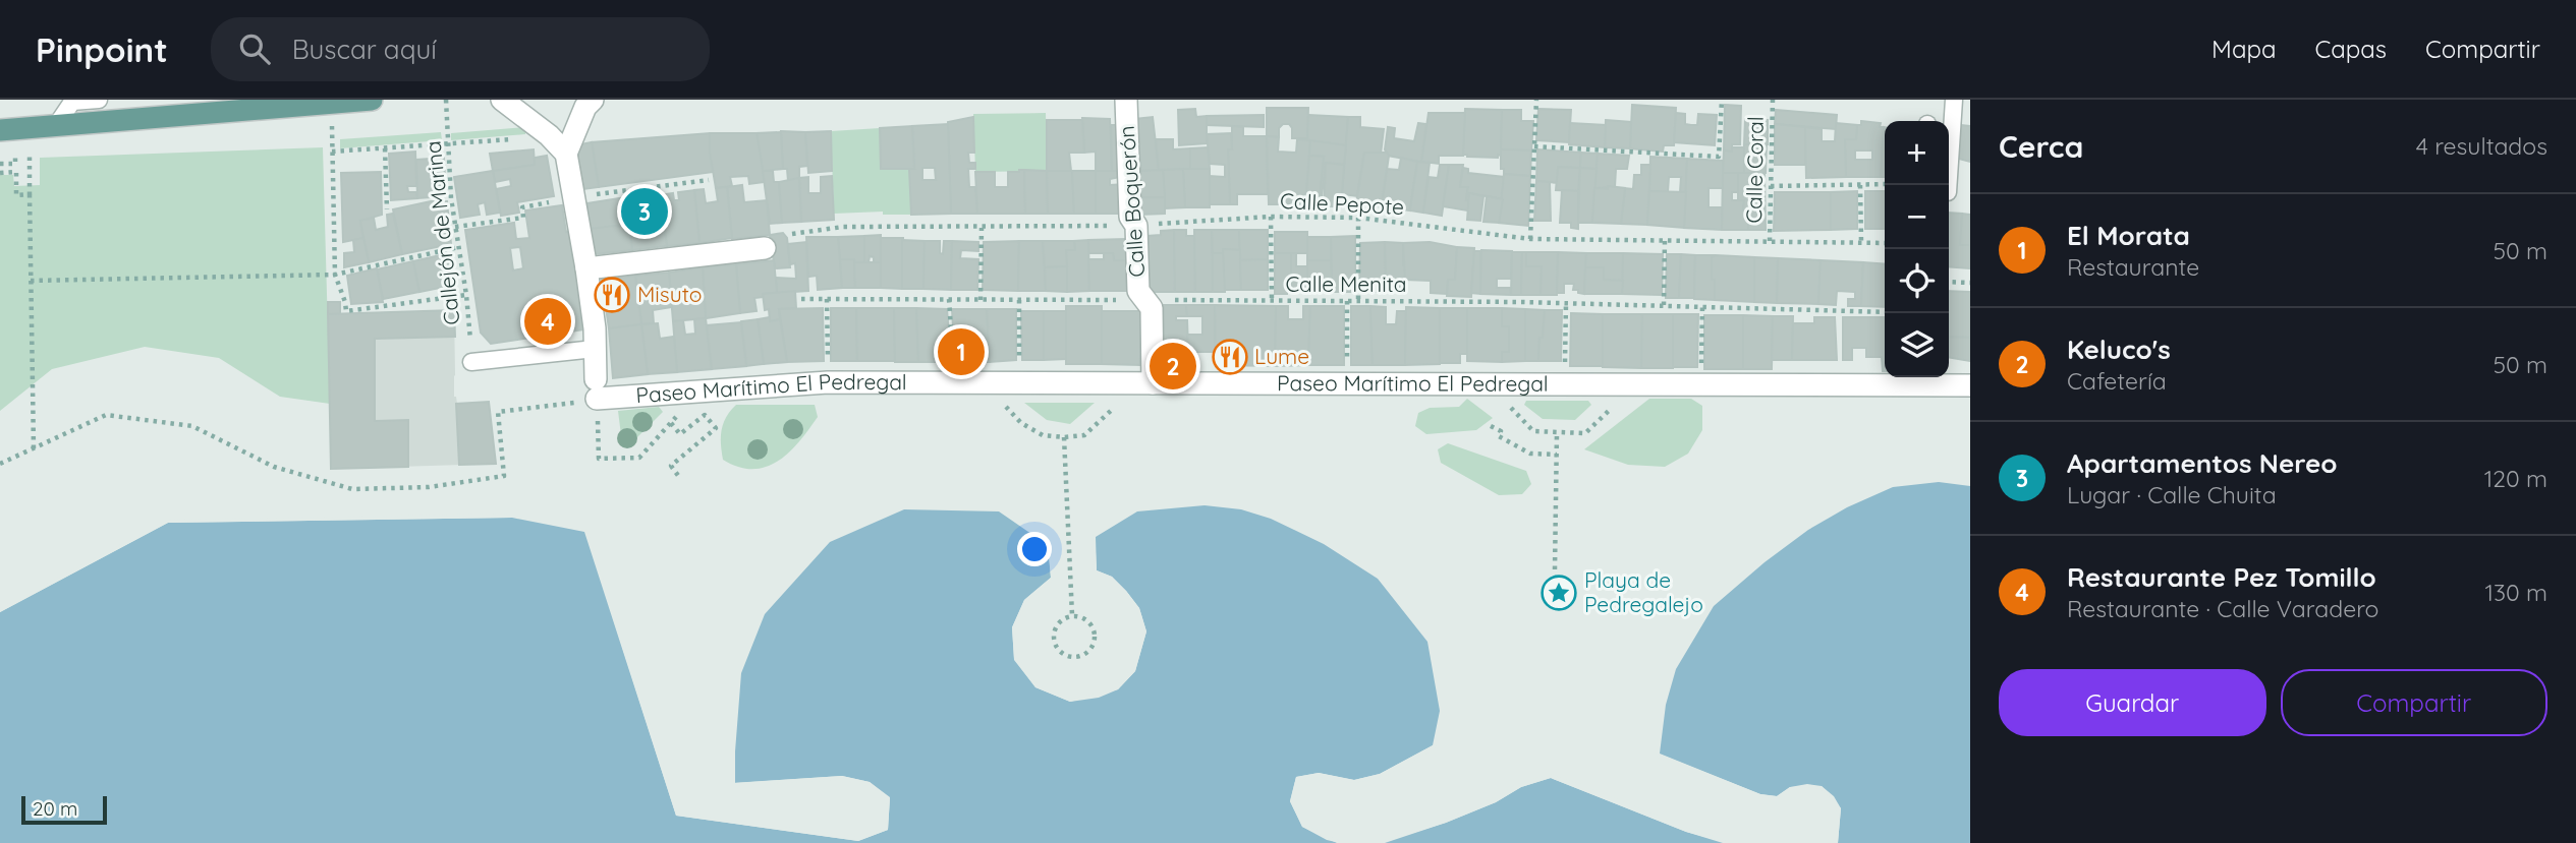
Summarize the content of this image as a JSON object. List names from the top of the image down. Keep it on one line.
{"streets":{"street":["Calle Boquerón","Paseo Marítimo El Pedregal"],"path":["Calle Coral","Calle Pepote","Callejón de Marina","Calle Menita"]},"crossings":[["Calle Coral","Calle Pepote"],["Calle Boquerón","Calle Pepote"],["Calle Boquerón","Calle Menita"],["Calle Boquerón","Paseo Marítimo El Pedregal"]],"places":{"restaurant":["Misuto","Lume"],"place":["Playa de Pedregalejo"]},"scale_bar":"20 m","page":{"header":"Pinpoint","search":"Buscar aquí","nav":["Mapa","Capas","Compartir"],"heading":["Cerca","4 resultados"],"map_buttons":["+","−"],"pins":["3","4","1","2"],"list":[{"mark":"1","name":"El Morata","note":"Restaurante","value":"50 m"},{"mark":"2","name":"Keluco's","note":"Cafetería","value":"50 m"},{"mark":"3","name":"Apartamentos Nereo","note":"Lugar · Calle Chuita","value":"120 m"},{"mark":"4","name":"Restaurante Pez Tomillo","note":"Restaurante · Calle Varadero","value":"130 m"}],"buttons":["Guardar","Compartir"],"scale":"20 m"}}
